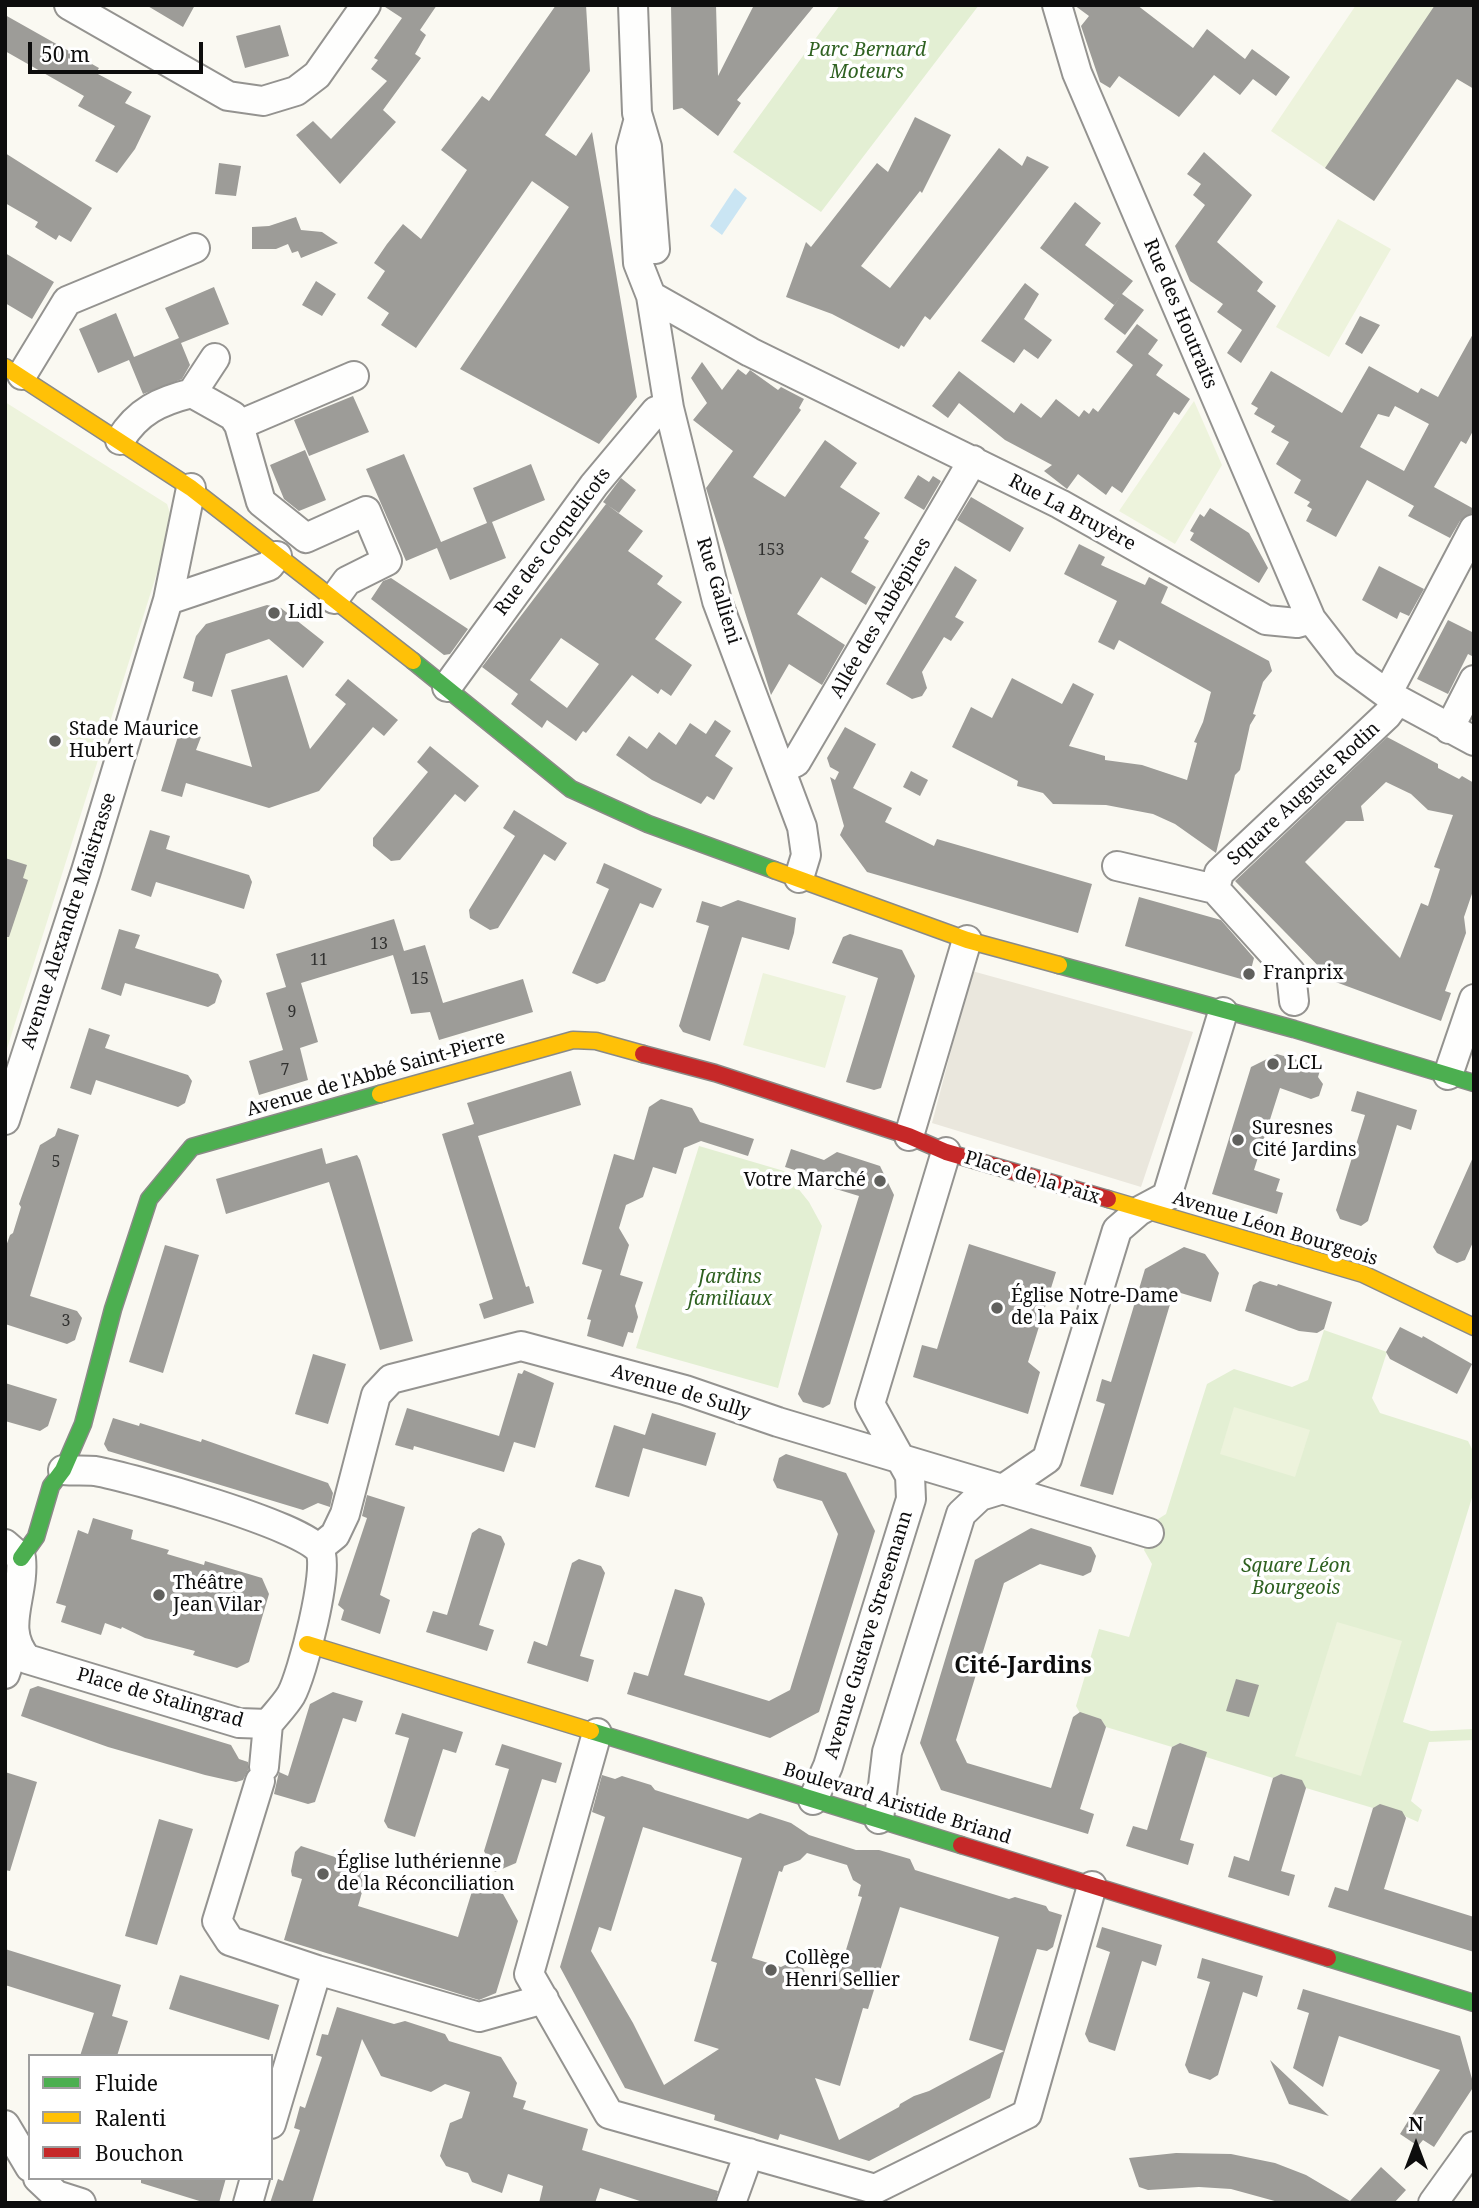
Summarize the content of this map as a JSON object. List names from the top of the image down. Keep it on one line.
{"streets":{"street":["Rue des Houtraits","Rue La Bruyère","Rue des Coquelicots","Rue Gallieni","Allée des Aubépines","Square Auguste Rodin","Avenue Alexandre Maistrasse","Avenue de l'Abbé Saint-Pierre","Place de la Paix","Avenue Léon Bourgeois","Avenue de Sully","Avenue Gustave Stresemann","Place de Stalingrad","Boulevard Aristide Briand"]},"crossings":[["Rue des Houtraits","Rue La Bruyère"],["Rue La Bruyère","Rue Gallieni"],["Rue La Bruyère","Allée des Aubépines"],["Rue des Coquelicots","Rue Gallieni"],["Rue Gallieni","Allée des Aubépines"],["Avenue de l'Abbé Saint-Pierre","Place de la Paix"],["Avenue de l'Abbé Saint-Pierre","Place de Stalingrad"],["Place de la Paix","Avenue Léon Bourgeois"],["Place de la Paix","Avenue Gustave Stresemann"],["Avenue de Sully","Avenue Gustave Stresemann"],["Avenue de Sully","Place de Stalingrad"],["Avenue Gustave Stresemann","Boulevard Aristide Briand"],["Place de Stalingrad","Boulevard Aristide Briand"]],"districts":["Cité-Jardins"],"parks":["Parc Bernard Moteurs","Jardins familiaux","Square Léon Bourgeois"],"places":["Lidl","Stade Maurice Hubert","Franprix","LCL","Suresnes Cité Jardins","Votre Marché","Église Notre-Dame de la Paix","Théâtre Jean Vilar","Église luthérienne de la Réconciliation","Collège Henri Sellier"],"house_numbers":["153","13","11","15","9","7","5","3"],"legend":["Fluide","Ralenti","Bouchon"],"scale_bar":"50 m","north":"top"}
